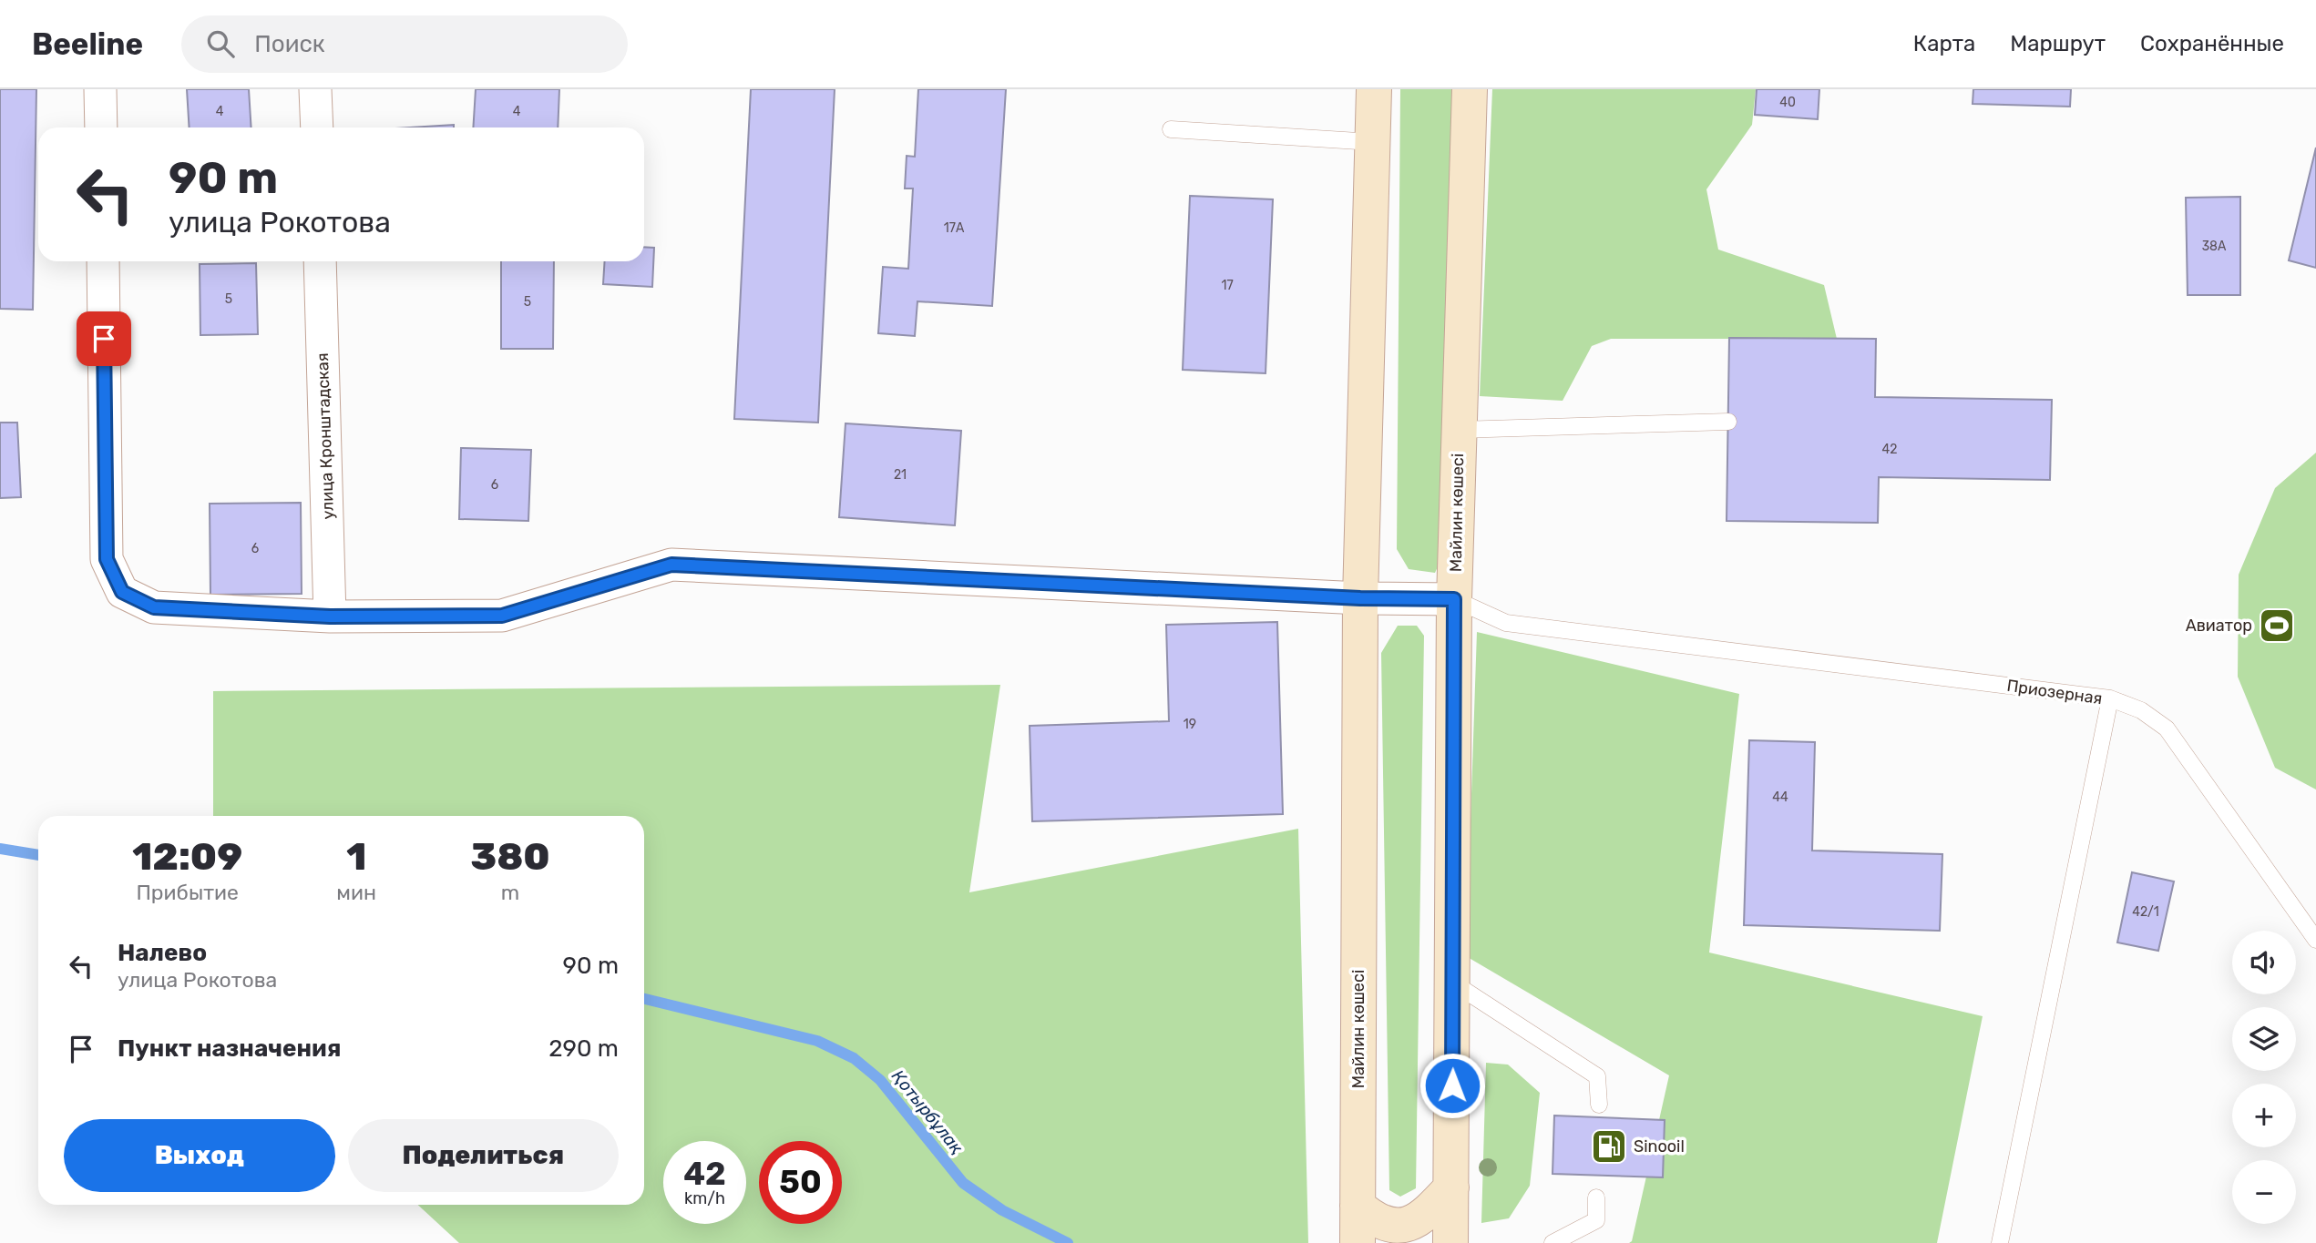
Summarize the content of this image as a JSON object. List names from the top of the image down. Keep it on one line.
{"streets":{"main road":["Майлин көшесі"],"street":["улица Кронштадская"],"lane":["Приозерная"]},"crossings":[["Майлин көшесі","Приозерная"]],"water":["Қотырбұлақ"],"places":{"sports":["Авиатор"],"fuel station":["Sinooil"]},"house_numbers":["40","4","4","17А","38А","17","5","5","42","21","6","6","19","44","42/1"],"page":{"header":"Beeline","search":"Поиск","nav":["Карта","Маршрут","Сохранённые"],"turn":["90 m","улица Рокотова"],"eta":["12:09","Прибытие","1","мин","380","m"],"list":[{"name":"Налево","note":"улица Рокотова","value":"90 m"},{"name":"Пункт назначения","value":"290 m"}],"map_buttons":["+","−"],"buttons":["Выход","Поделиться"],"speed":"42 km/h","limit":"50"}}
